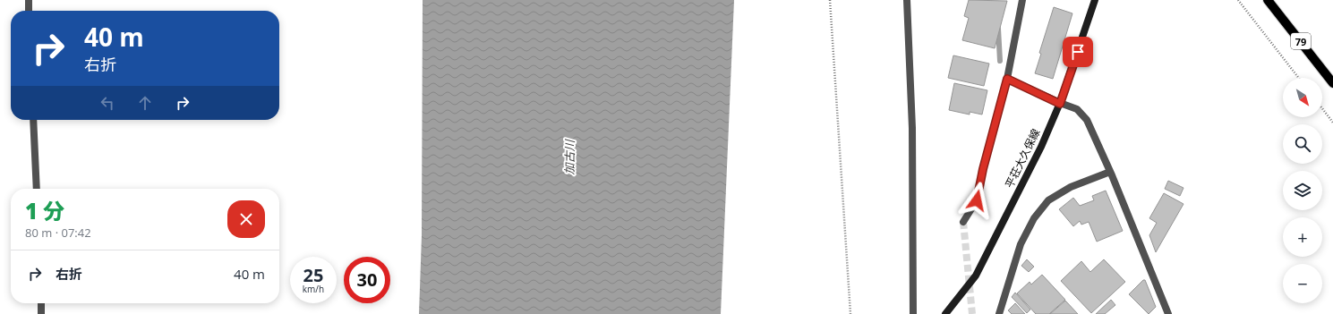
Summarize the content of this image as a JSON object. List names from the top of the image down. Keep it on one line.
{"streets":{"main road":["79","平荘大久保線"]},"water":["加古川"],"north":"bottom right","page":{"turn":["40 m","右折"],"map_buttons":["+","−"],"heading":["1 分","80 m · 07:42"],"list":[{"name":"右折","value":"40 m"}],"speed":"25 km/h","limit":"30"}}
